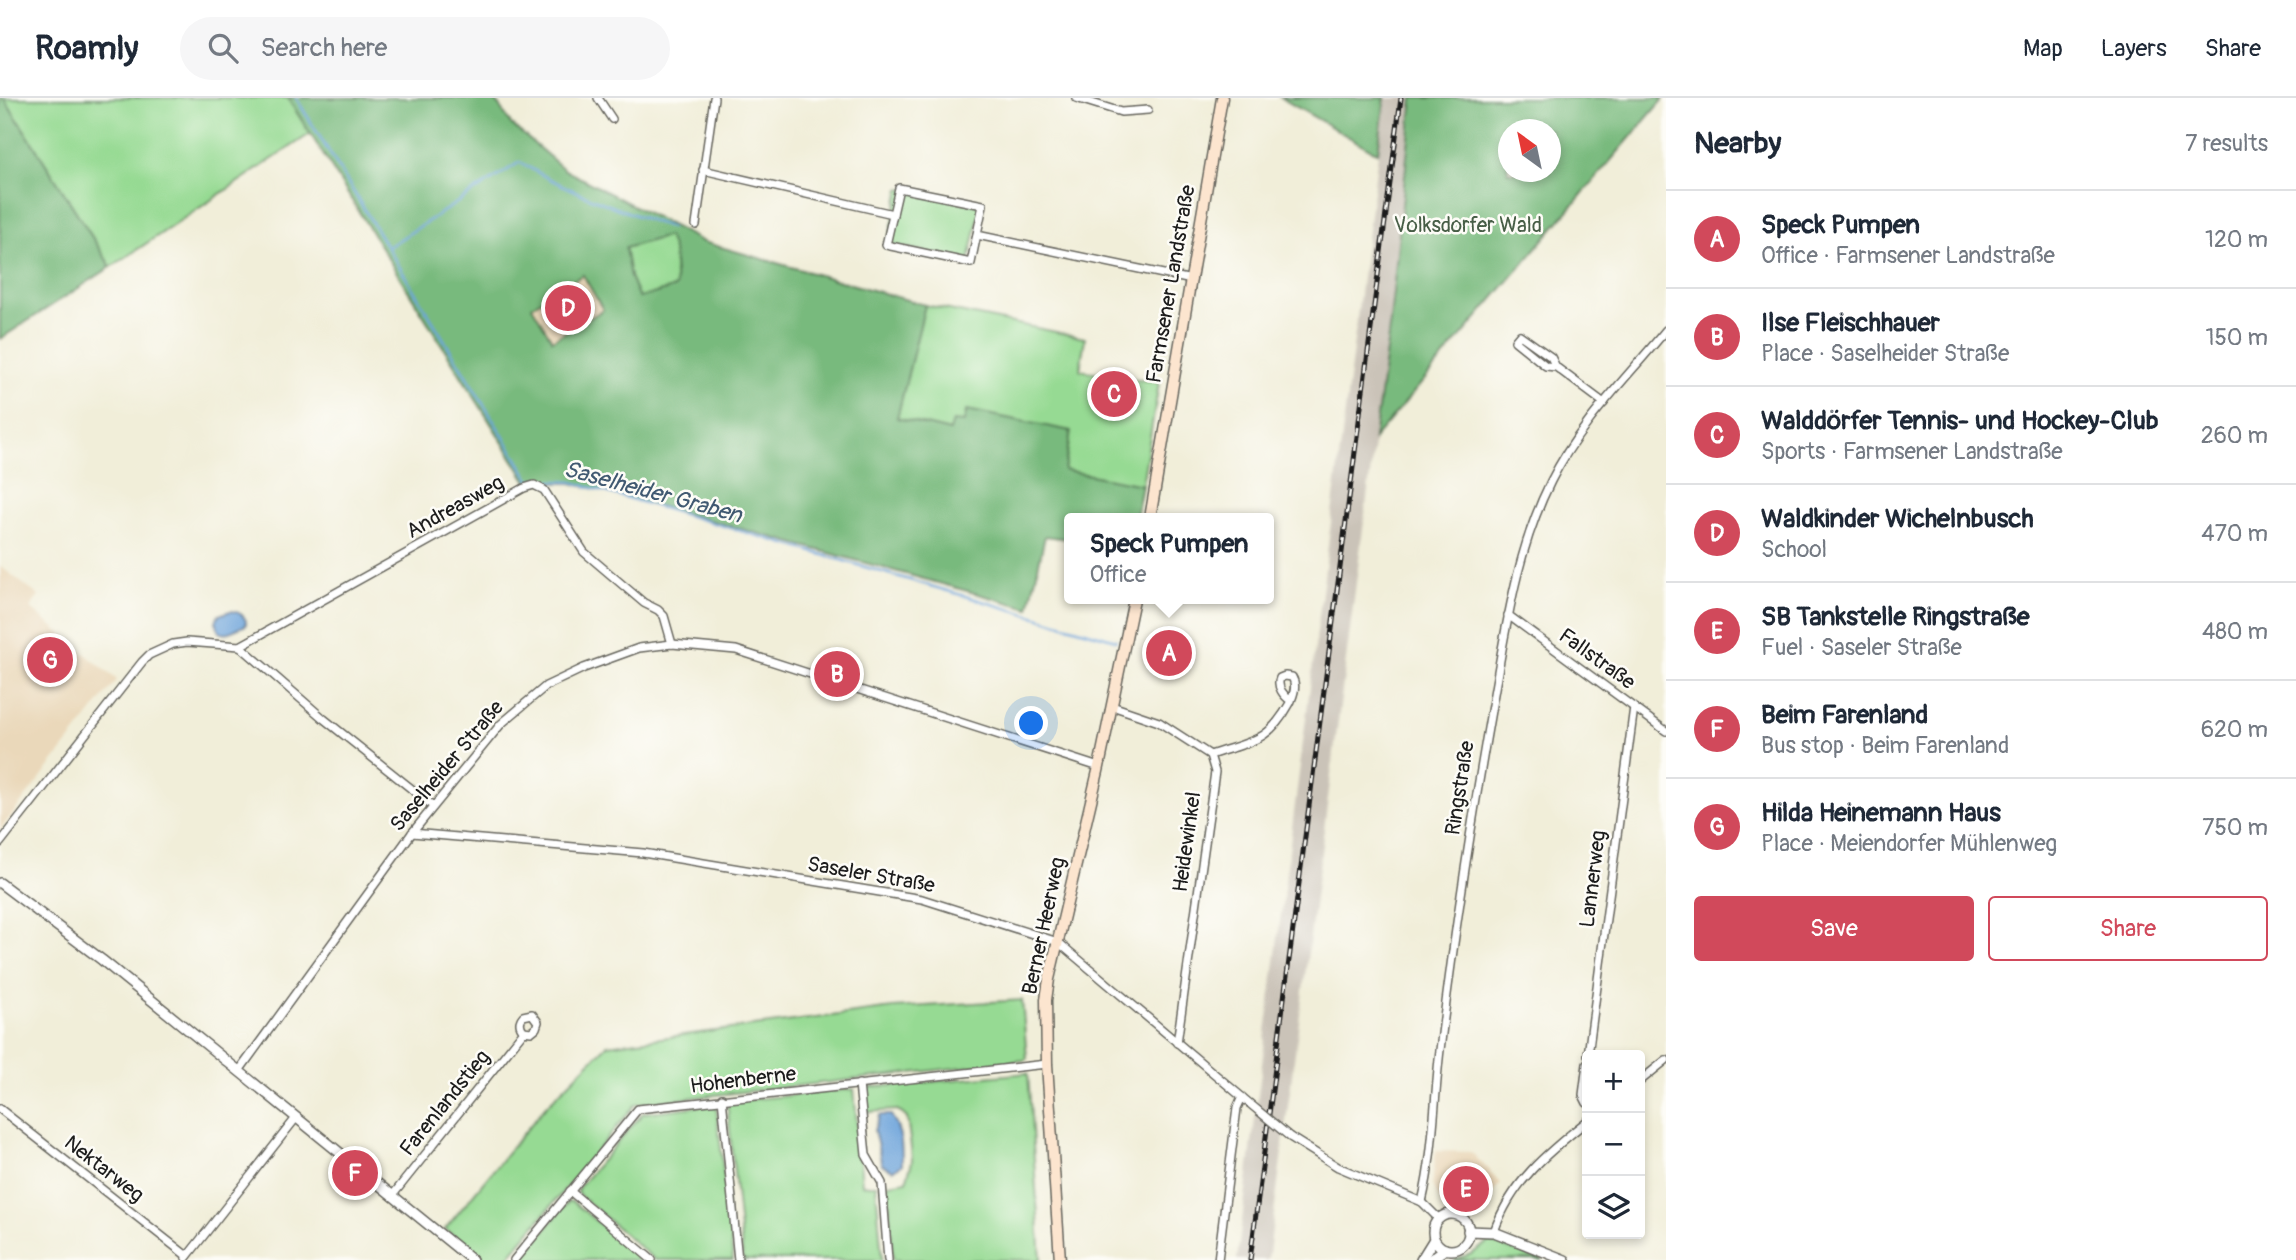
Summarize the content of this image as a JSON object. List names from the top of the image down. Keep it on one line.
{"streets":{"main road":["Farmsener Landstraße","Berner Heerweg"],"street":["Andreasweg","Fallstraße","Saselheider Straße","Ringstraße","Heidewinkel","Saseler Straße","Lannerweg","Hohenberne","Farenlandstieg","Nektarweg"]},"crossings":[["Andreasweg","Saselheider Straße"],["Fallstraße","Ringstraße"],["Fallstraße","Lannerweg"],["Saselheider Straße","Saseler Straße"],["Saselheider Straße","Berner Heerweg"],["Ringstraße","Saseler Straße"],["Heidewinkel","Saseler Straße"],["Saseler Straße","Berner Heerweg"],["Berner Heerweg","Hohenberne"]],"water":["Saselheider Graben"],"parks":["Volksdorfer Wald"],"north":"top left","page":{"header":"Roamly","search":"Search here","nav":["Map","Layers","Share"],"heading":["Nearby","7 results"],"list":[{"mark":"A","name":"Speck Pumpen","note":"Office · Farmsener Landstraße","value":"120 m"},{"mark":"B","name":"Ilse Fleischhauer","note":"Place · Saselheider Straße","value":"150 m"},{"mark":"C","name":"Walddörfer Tennis- und Hockey-Club","note":"Sports · Farmsener Landstraße","value":"260 m"},{"mark":"D","name":"Waldkinder Wichelnbusch","note":"School","value":"470 m"},{"mark":"E","name":"SB Tankstelle Ringstraße","note":"Fuel · Saseler Straße","value":"480 m"},{"mark":"F","name":"Beim Farenland","note":"Bus stop · Beim Farenland","value":"620 m"},{"mark":"G","name":"Hilda Heinemann Haus","note":"Place · Meiendorfer Mühlenweg","value":"750 m"}],"pins":["D","C","A","G","B","F","E"],"popup":["Speck Pumpen","Office"],"buttons":["Save","Share"],"map_buttons":["+","−"]}}
